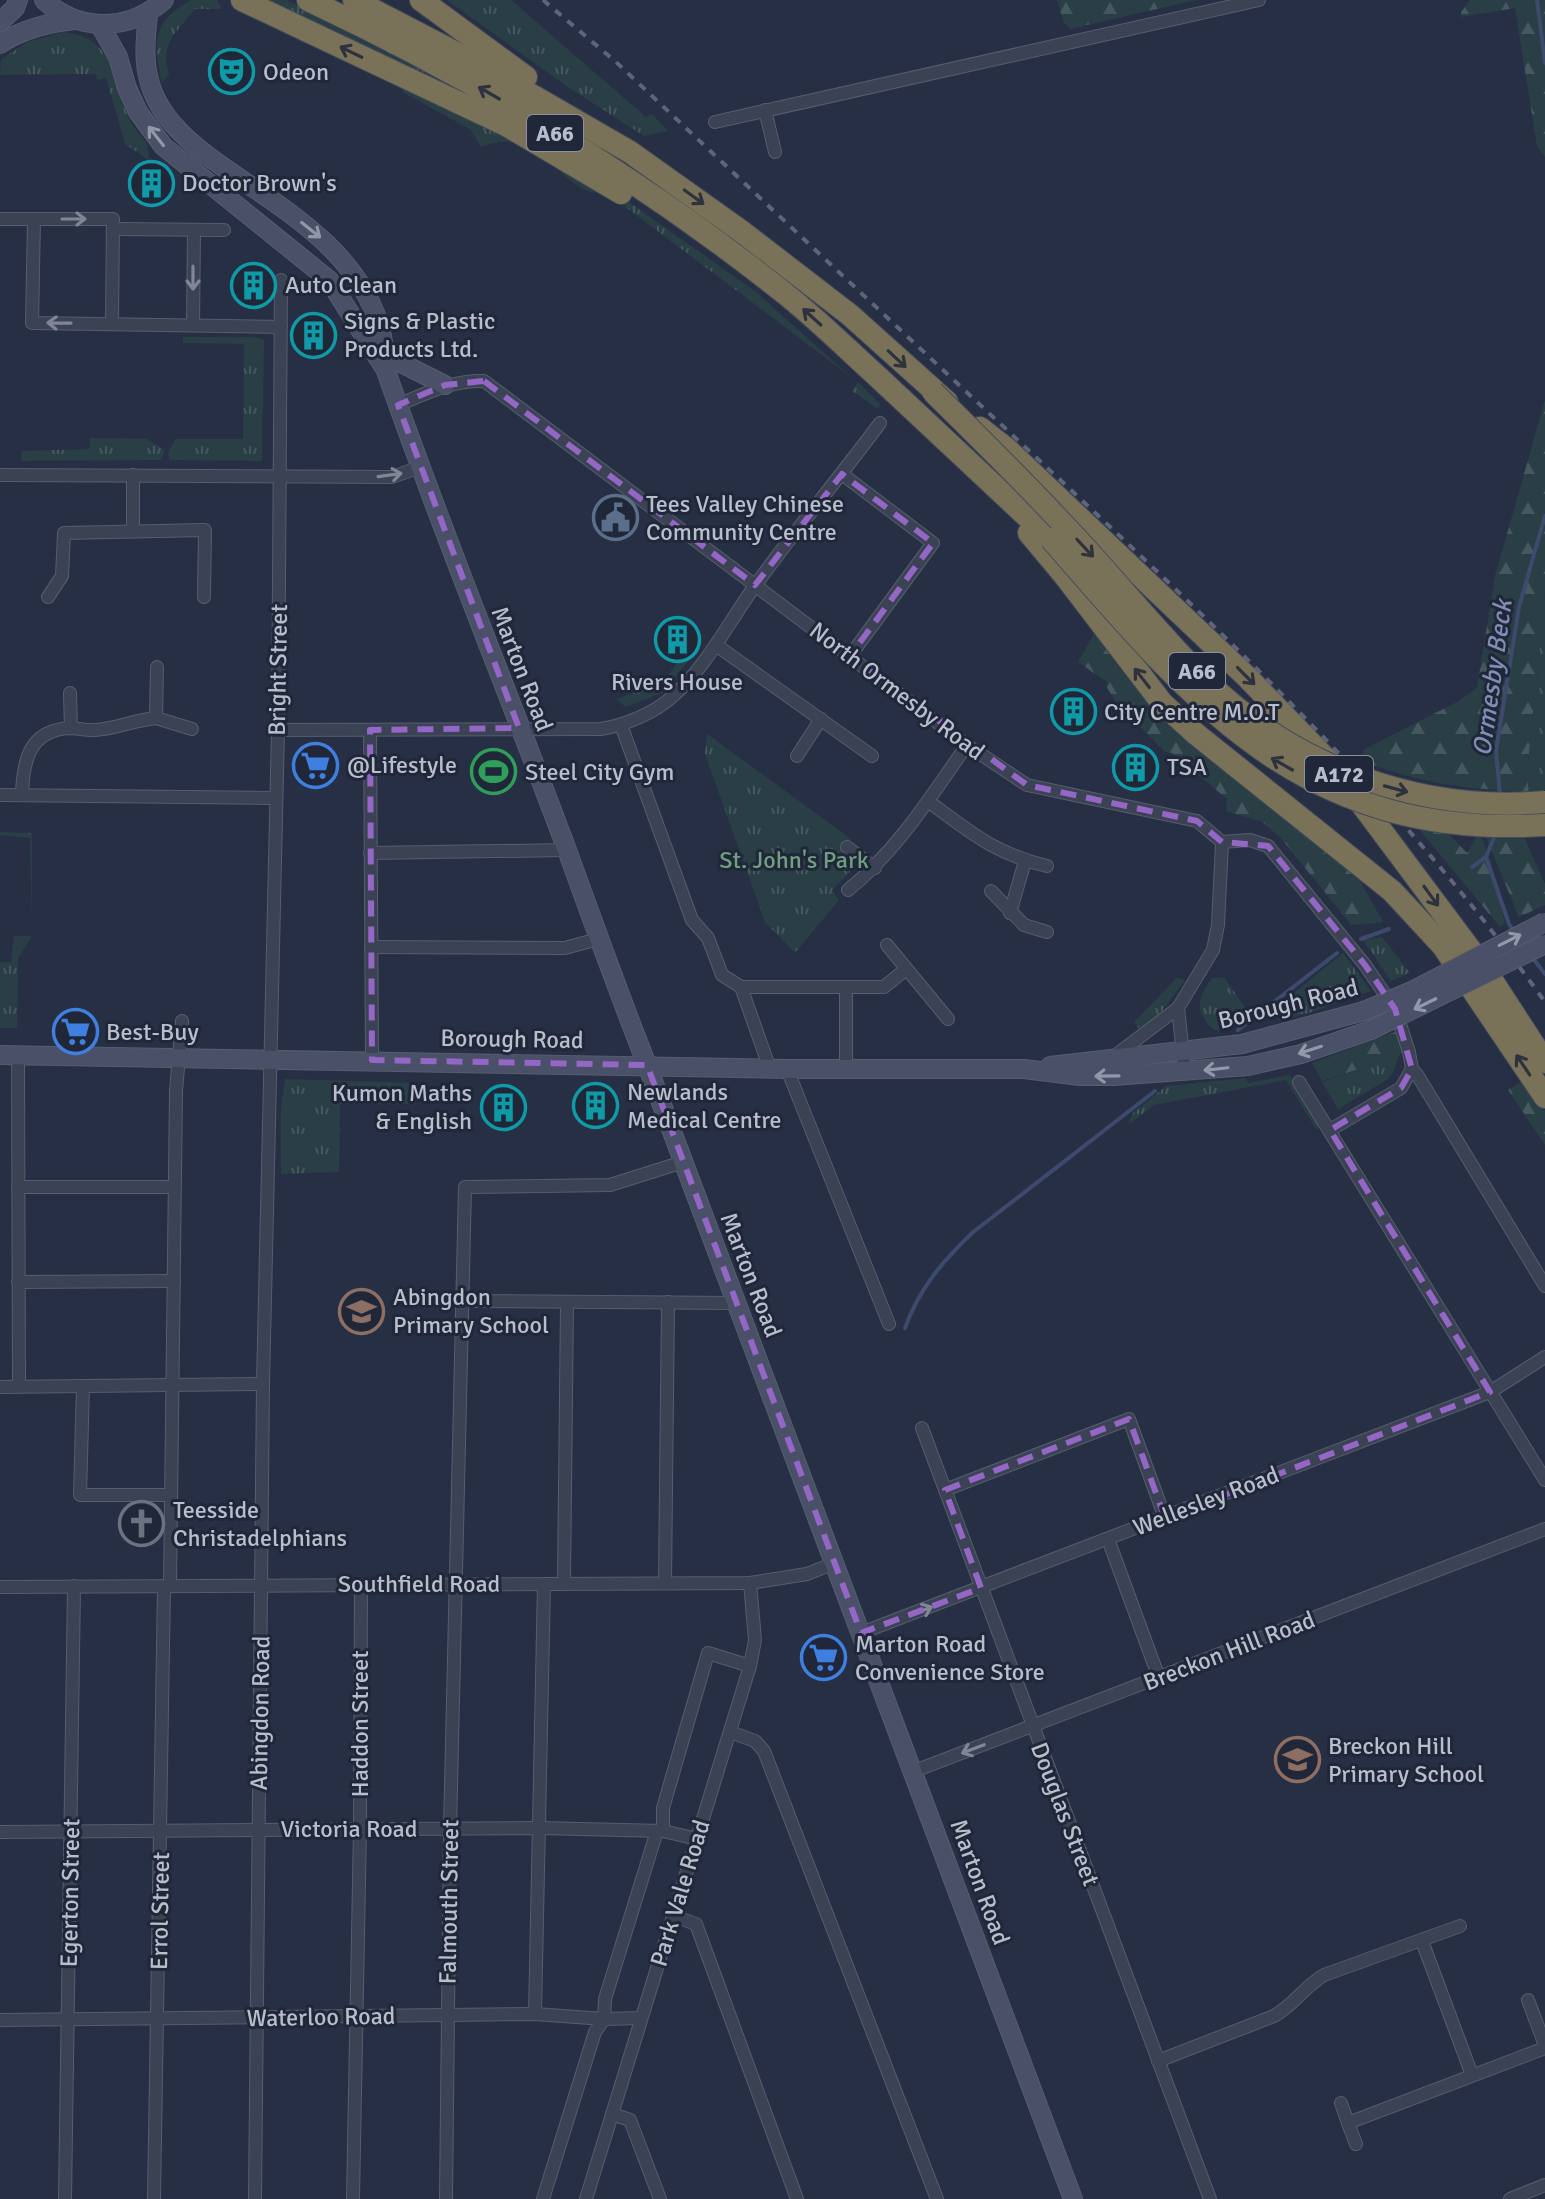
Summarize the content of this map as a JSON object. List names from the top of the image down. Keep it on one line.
{"streets":{"highway":["A66","A172"],"street":["Marton Road","Bright Street","North Ormesby Road","Borough Road","Wellesley Road","Southfield Road","Breckon Hill Road","Abingdon Road","Haddon Street","Douglas Street","Victoria Road","Egerton Street","Park Vale Road","Falmouth Street","Errol Street","Waterloo Road"]},"crossings":[["A66","A172"],["Marton Road","North Ormesby Road"],["Marton Road","Borough Road"],["Marton Road","Wellesley Road"],["Marton Road","Southfield Road"],["Marton Road","Breckon Hill Road"],["Marton Road","Falmouth Street"],["Bright Street","Borough Road"],["Borough Road","Errol Street"],["Wellesley Road","Douglas Street"],["Southfield Road","Abingdon Road"],["Southfield Road","Haddon Street"],["Southfield Road","Egerton Street"],["Southfield Road","Park Vale Road"],["Southfield Road","Falmouth Street"],["Southfield Road","Errol Street"],["Breckon Hill Road","Douglas Street"],["Abingdon Road","Victoria Road"],["Abingdon Road","Waterloo Road"],["Haddon Street","Victoria Road"],["Haddon Street","Waterloo Road"],["Victoria Road","Egerton Street"],["Victoria Road","Park Vale Road"],["Victoria Road","Falmouth Street"],["Victoria Road","Errol Street"],["Egerton Street","Waterloo Road"],["Park Vale Road","Waterloo Road"],["Falmouth Street","Waterloo Road"],["Errol Street","Waterloo Road"]],"water":["Ormesby Beck"],"parks":["St. John's Park"],"places":{"theatre":["Odeon"],"building":["Doctor Brown's","Auto Clean","Signs & Plastic Products Ltd.","Rivers House","City Centre M.O.T","TSA","Newlands Medical Centre","Kumon Maths & English"],"public building":["Tees Valley Chinese Community Centre"],"supermarket":["@Lifestyle","Best-Buy","Marton Road Convenience Store"],"sports":["Steel City Gym"],"school or university":["Abingdon Primary School","Breckon Hill Primary School"],"church":["Teesside Christadelphians"]}}
